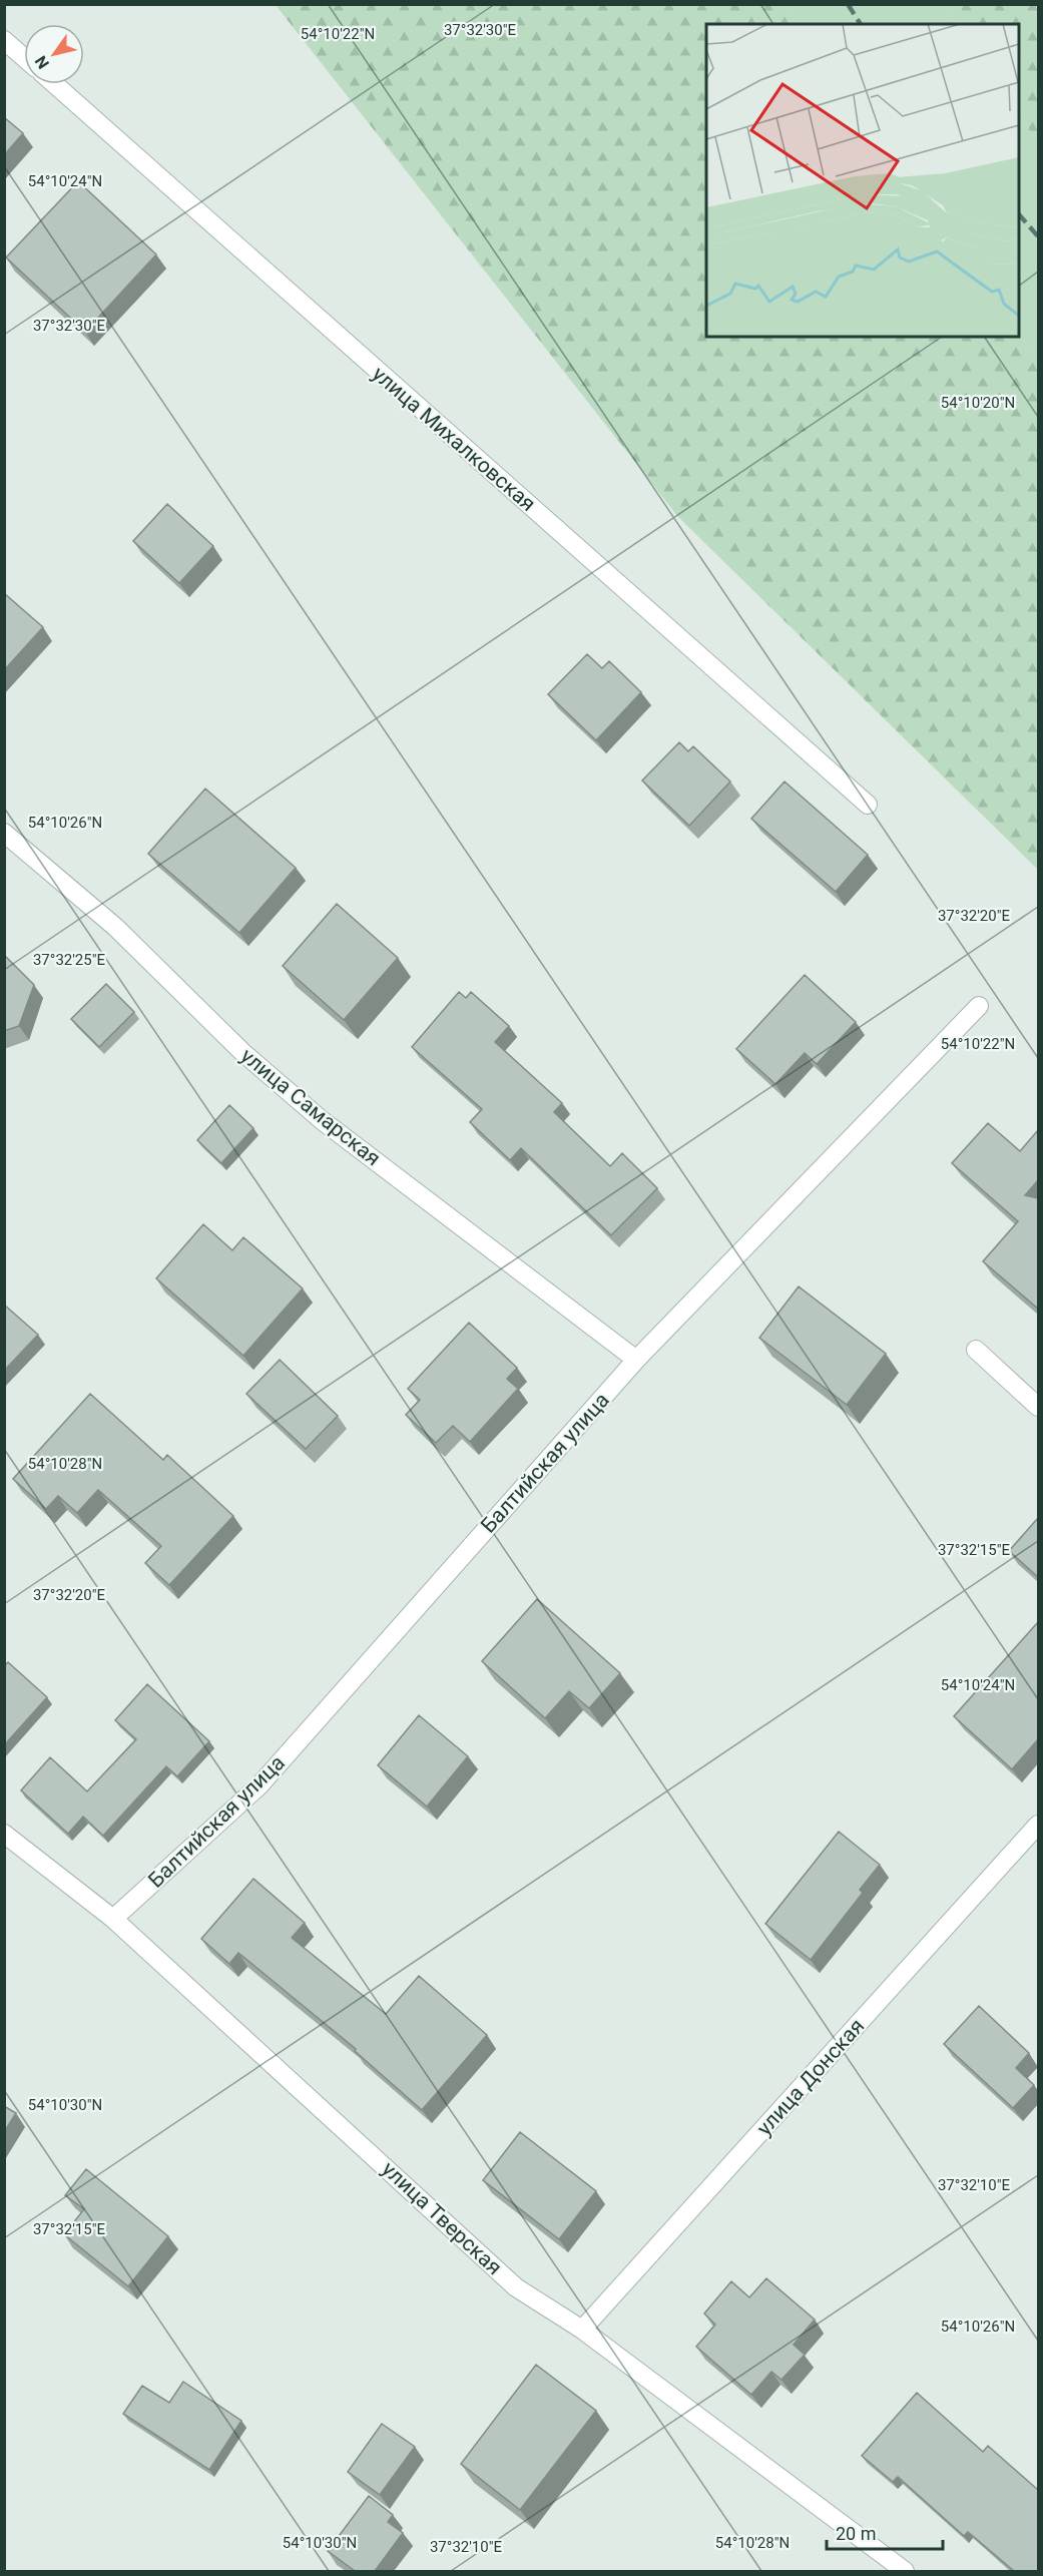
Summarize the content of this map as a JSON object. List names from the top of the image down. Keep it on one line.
{"streets":{"street":["улица Михалковская","улица Самарская","Балтийская улица","улица Донская","улица Тверская"]},"crossings":[["улица Самарская","Балтийская улица"],["Балтийская улица","улица Тверская"],["улица Донская","улица Тверская"]],"scale_bar":"20 m","north":"bottom left","coordinates":["37°32'30\"E","54°10'22\"N","54°10'24\"N","54°10'20\"N","54°10'26\"N","37°32'20\"E","37°32'25\"E","54°10'28\"N","37°32'15\"E","54°10'30\"N","37°32'10\"E"]}
